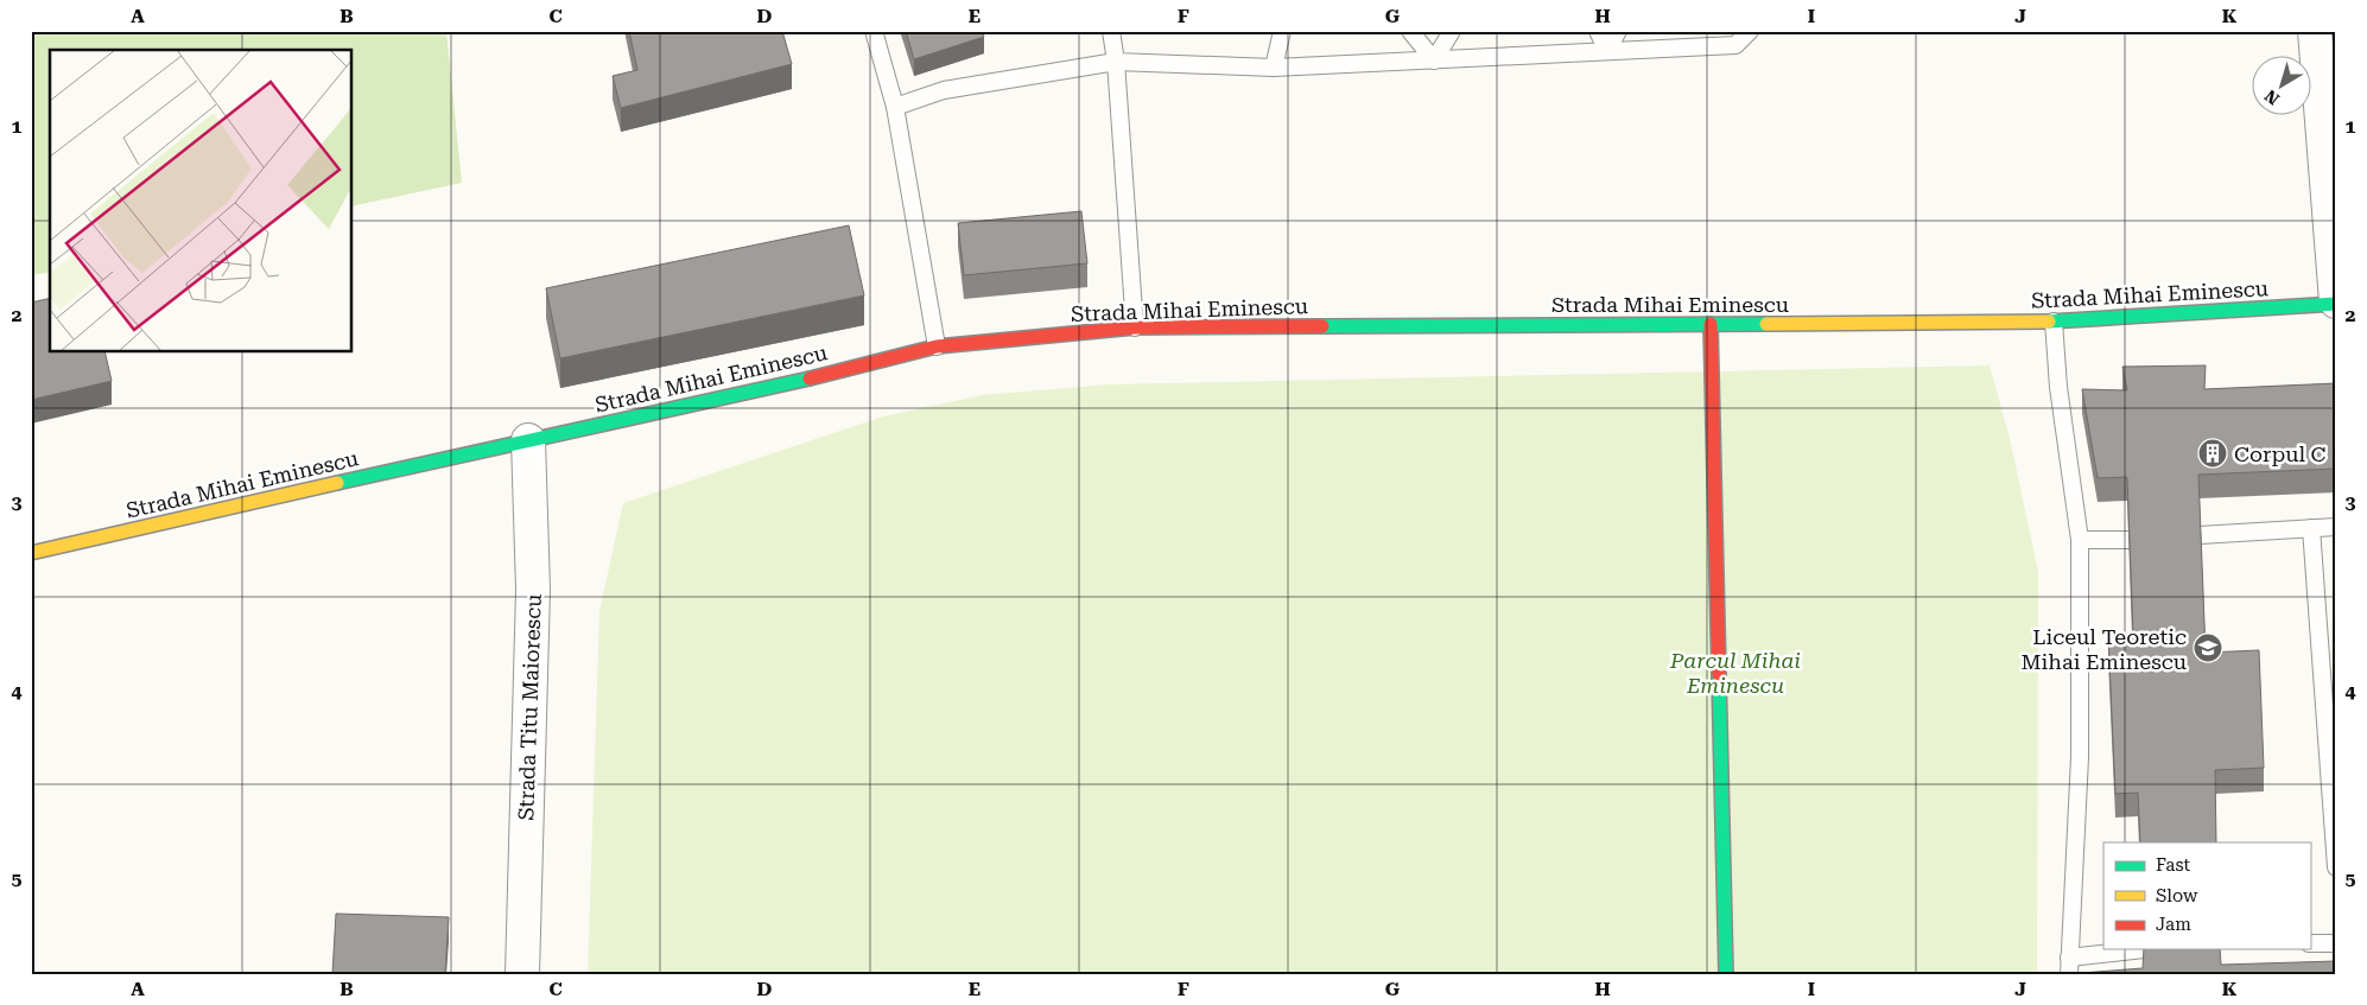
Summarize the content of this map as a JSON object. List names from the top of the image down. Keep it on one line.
{"streets":{"main road":["Strada Mihai Eminescu"],"street":["Strada Titu Maiorescu"]},"crossings":[["Strada Mihai Eminescu","Strada Titu Maiorescu"]],"parks":["Parcul Mihai Eminescu"],"places":{"building":["Corpul C"],"school or university":["Liceul Teoretic Mihai Eminescu"]},"legend":["Fast","Slow","Jam"],"north":"bottom left","grid":{"columns":["A","B","C","D","E","F","G","H","I","J","K"],"rows":["1","2","3","4","5"]}}
